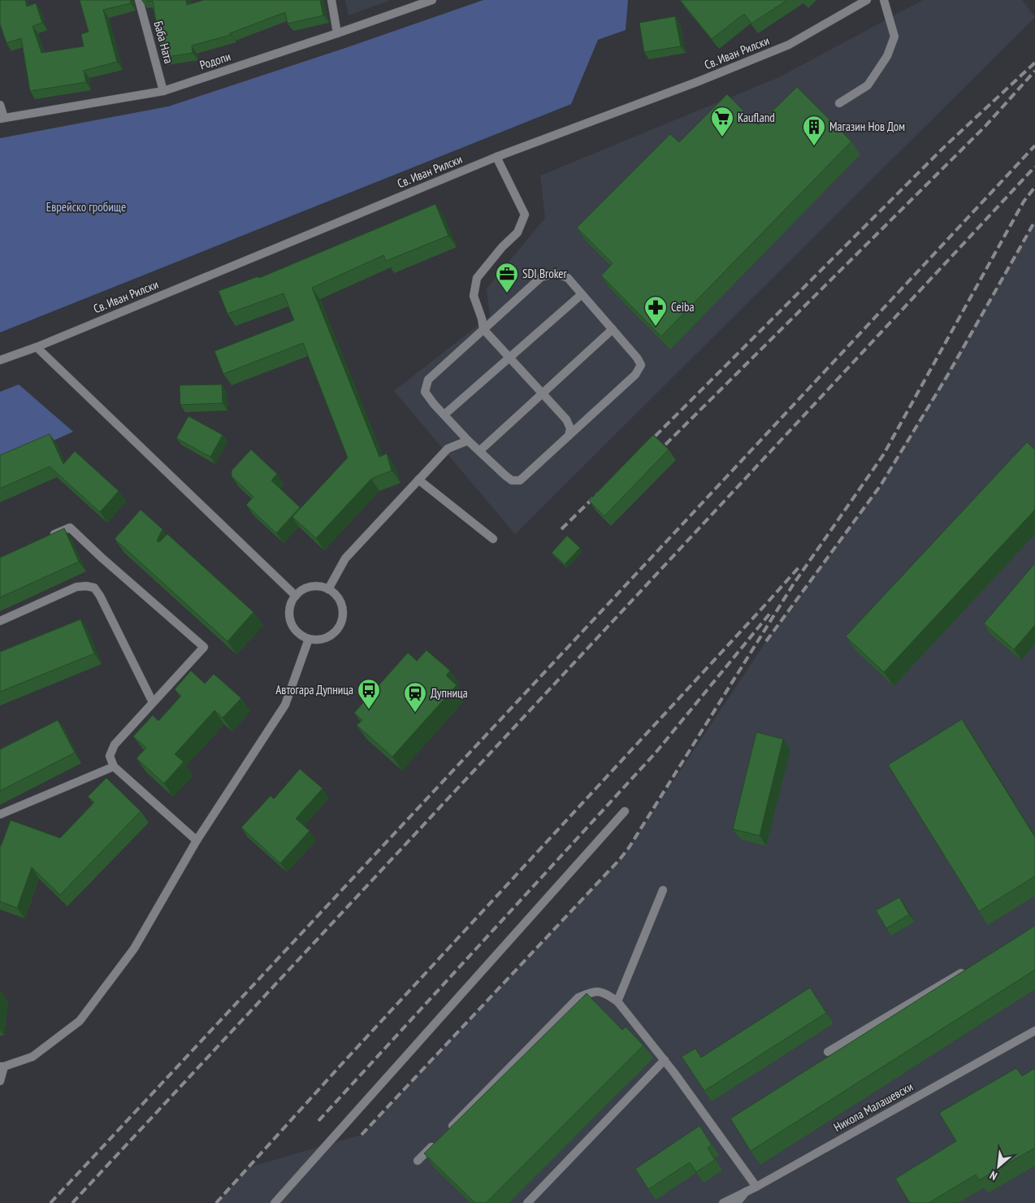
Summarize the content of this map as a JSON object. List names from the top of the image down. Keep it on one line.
{"streets":{"street":["Баба Ната","Св. Иван Рилски","Родопи","Никола Малашевски"]},"crossings":[["Баба Ната","Родопи"]],"parks":["Еврейско гробище"],"places":{"supermarket":["Kaufland"],"building":["Магазин Нов Дом"],"office":["SDI Broker"],"pharmacy":["Ceiba"],"bus stop":["Автогара Дупница"],"station":["Дупница"]},"north":"bottom left"}
